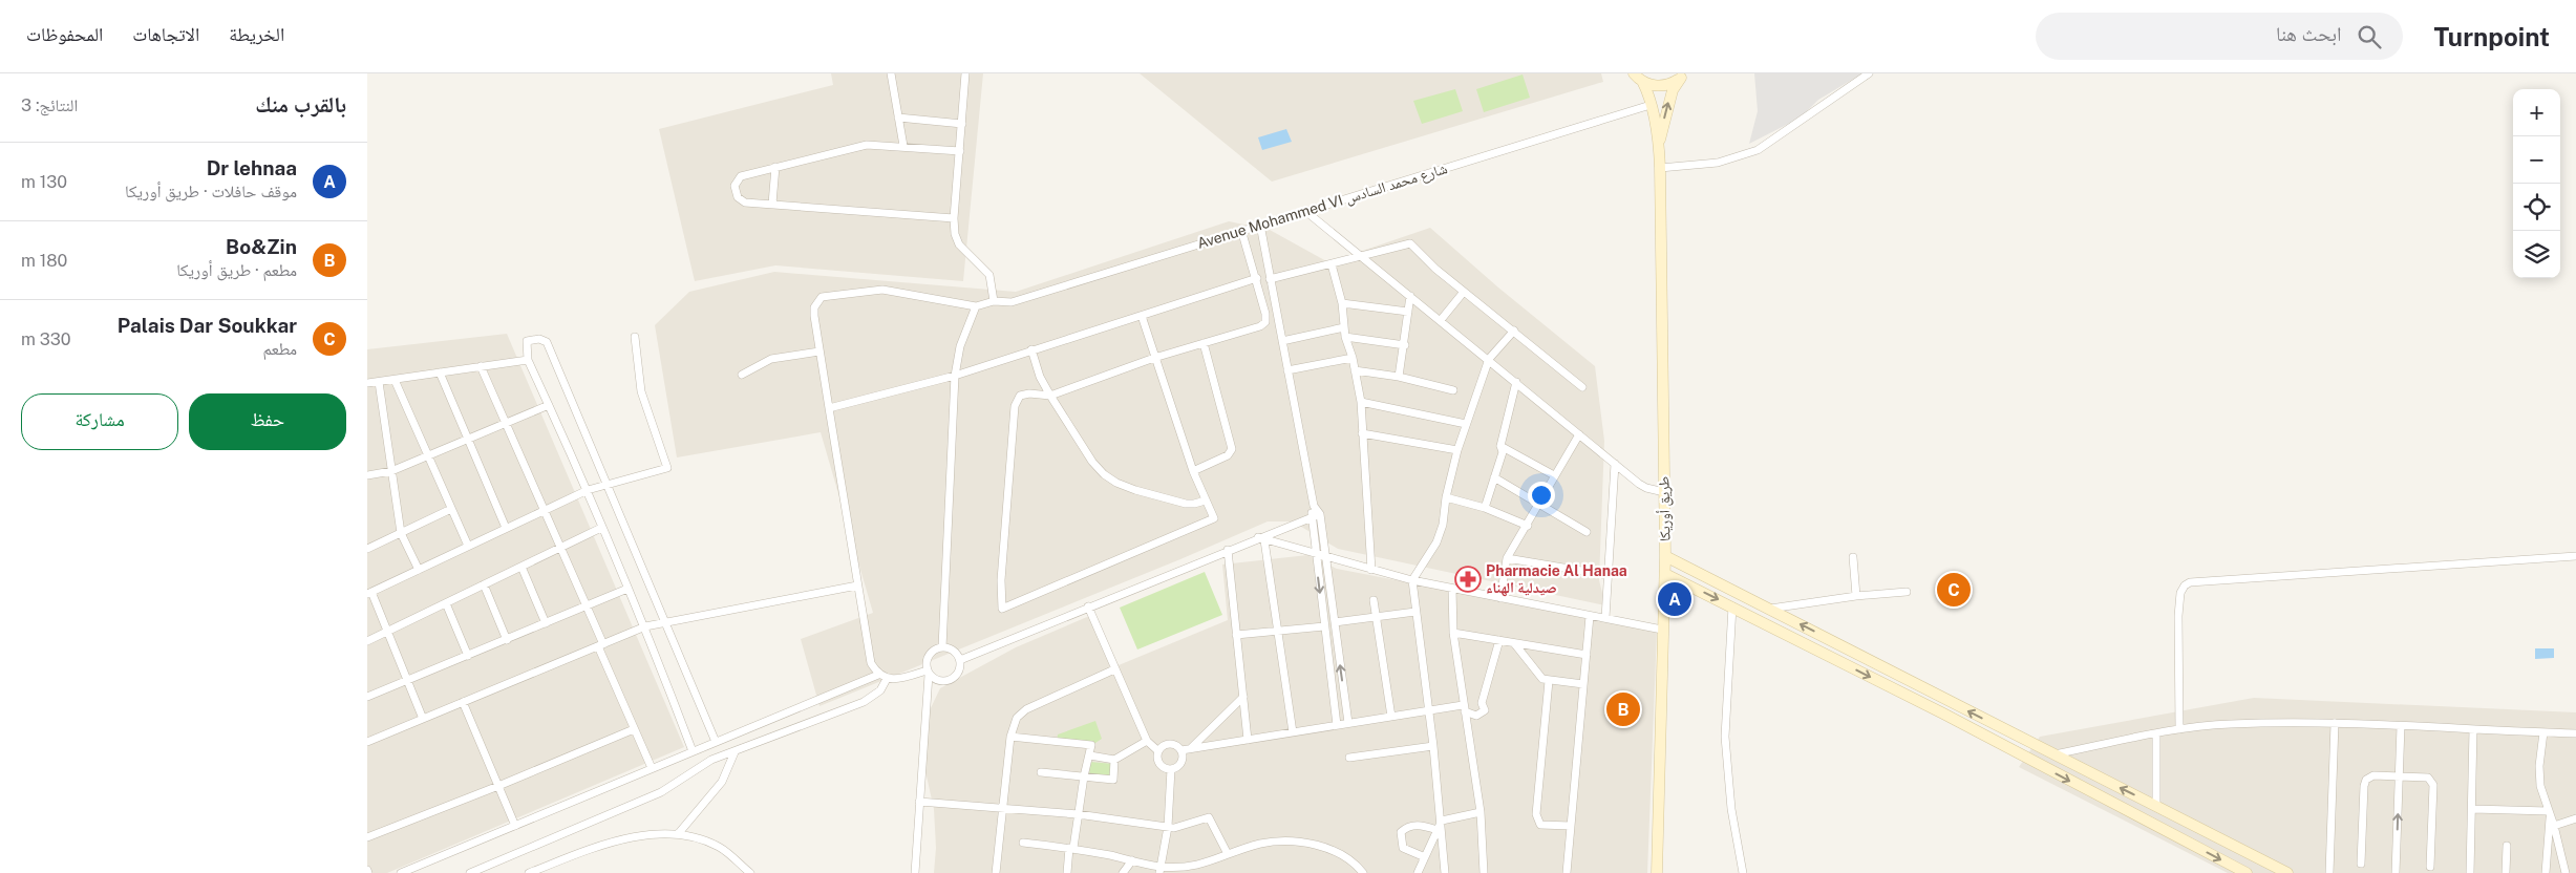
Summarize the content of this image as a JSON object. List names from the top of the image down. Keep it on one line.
{"streets":{"street":["Avenue Mohammed VI شارع محمد السادس","طريق أوريكا"]},"crossings":[["Avenue Mohammed VI شارع محمد السادس","طريق أوريكا"]],"places":{"pharmacy":["Pharmacie Al Hanaa صيدلية الهناء"]},"page":{"header":"Turnpoint","search":"ابحث هنا","nav":["الخريطة","الاتجاهات","المحفوظات"],"heading":["بالقرب منك","النتائج: 3"],"map_buttons":["+","−"],"list":[{"mark":"A","name":"Dr lehnaa","note":"موقف حافلات · طريق أوريكا","value":"130 m"},{"mark":"B","name":"Bo&Zin","note":"مطعم · طريق أوريكا","value":"180 m"},{"mark":"C","name":"Palais Dar Soukkar","note":"مطعم","value":"330 m"}],"buttons":["حفظ","مشاركة"],"pins":["C","A","B"]}}
